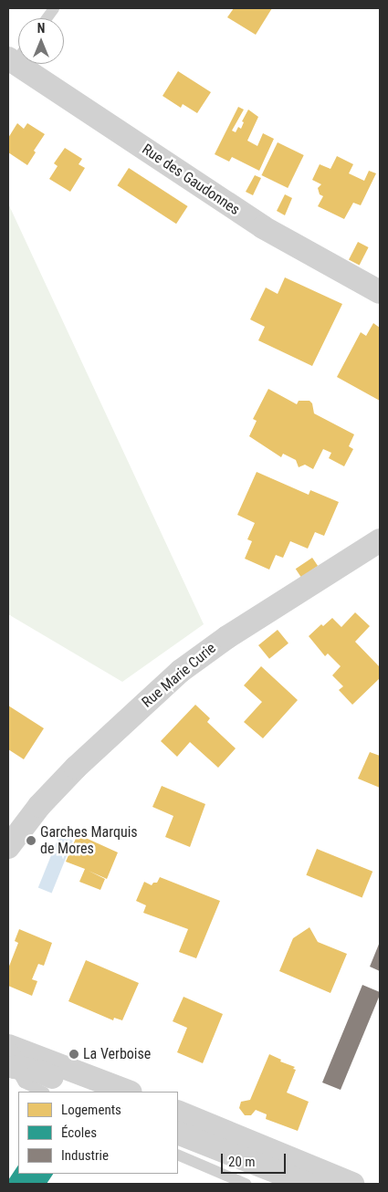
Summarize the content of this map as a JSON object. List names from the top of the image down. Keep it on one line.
{"streets":{"street":["Rue des Gaudonnes","Rue Marie Curie"]},"places":["Garches Marquis de Mores","La Verboise"],"legend":["Logements","Écoles","Industrie"],"scale_bar":"20 m","north":"top"}
